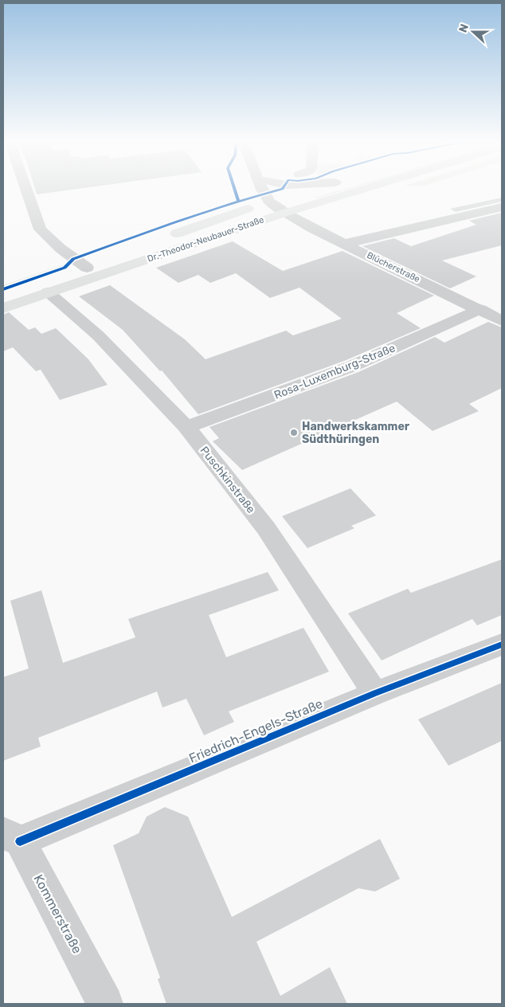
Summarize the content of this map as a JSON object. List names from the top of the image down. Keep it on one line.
{"streets":{"main road":["Dr.-Theodor-Neubauer-Straße"],"street":["Blücherstraße","Rosa-Luxemburg-Straße","Puschkinstraße","Friedrich-Engels-Straße","Kommerstraße"]},"crossings":[["Dr.-Theodor-Neubauer-Straße","Blücherstraße"],["Dr.-Theodor-Neubauer-Straße","Puschkinstraße"],["Blücherstraße","Rosa-Luxemburg-Straße"],["Rosa-Luxemburg-Straße","Puschkinstraße"],["Puschkinstraße","Friedrich-Engels-Straße"],["Friedrich-Engels-Straße","Kommerstraße"]],"places":["Handwerkskammer Südthüringen"],"north":"left"}
